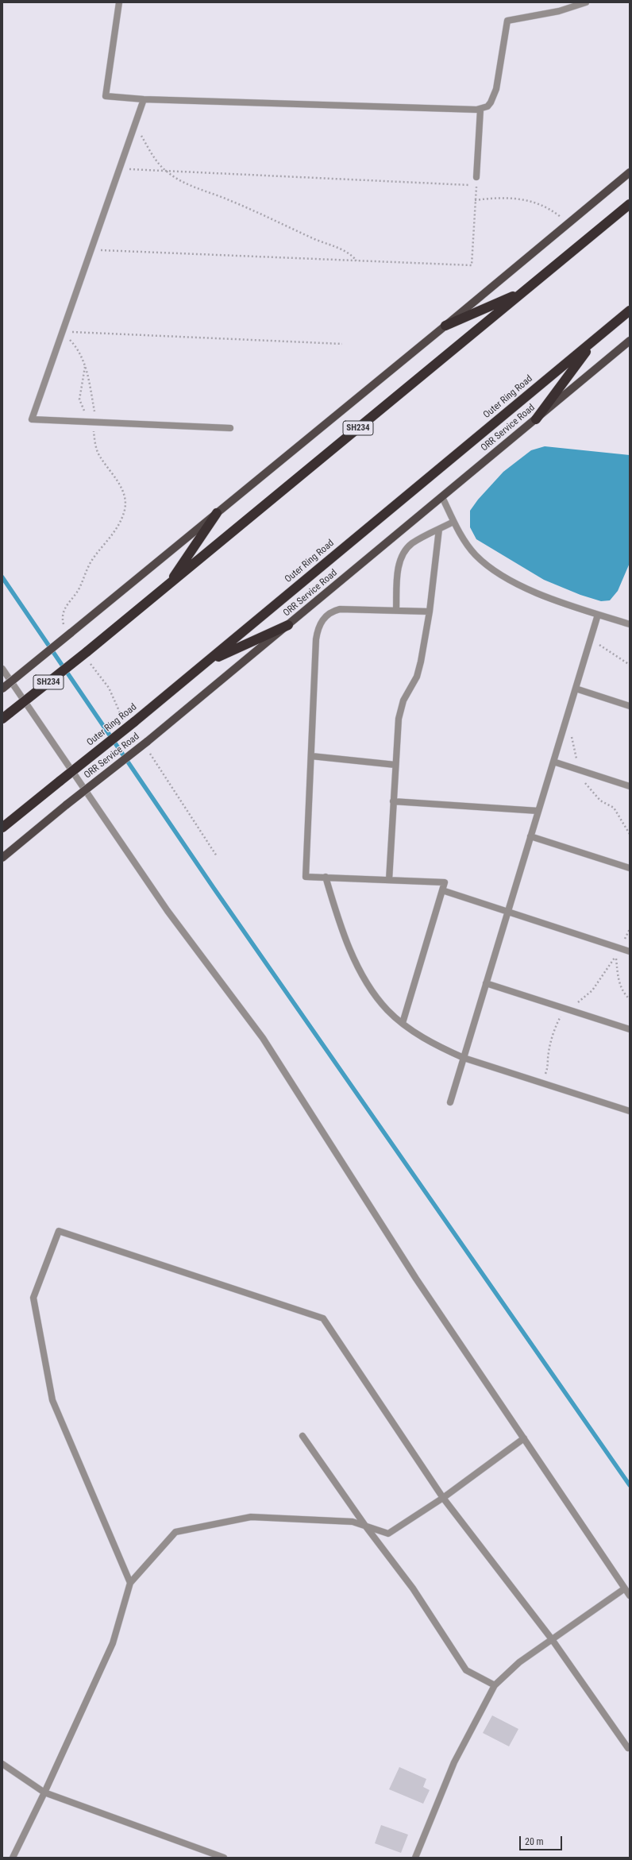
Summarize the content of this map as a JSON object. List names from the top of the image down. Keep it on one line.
{"streets":{"highway":["Outer Ring Road","SH234"],"main road":["ORR Service Road"]},"scale_bar":"20 m"}
